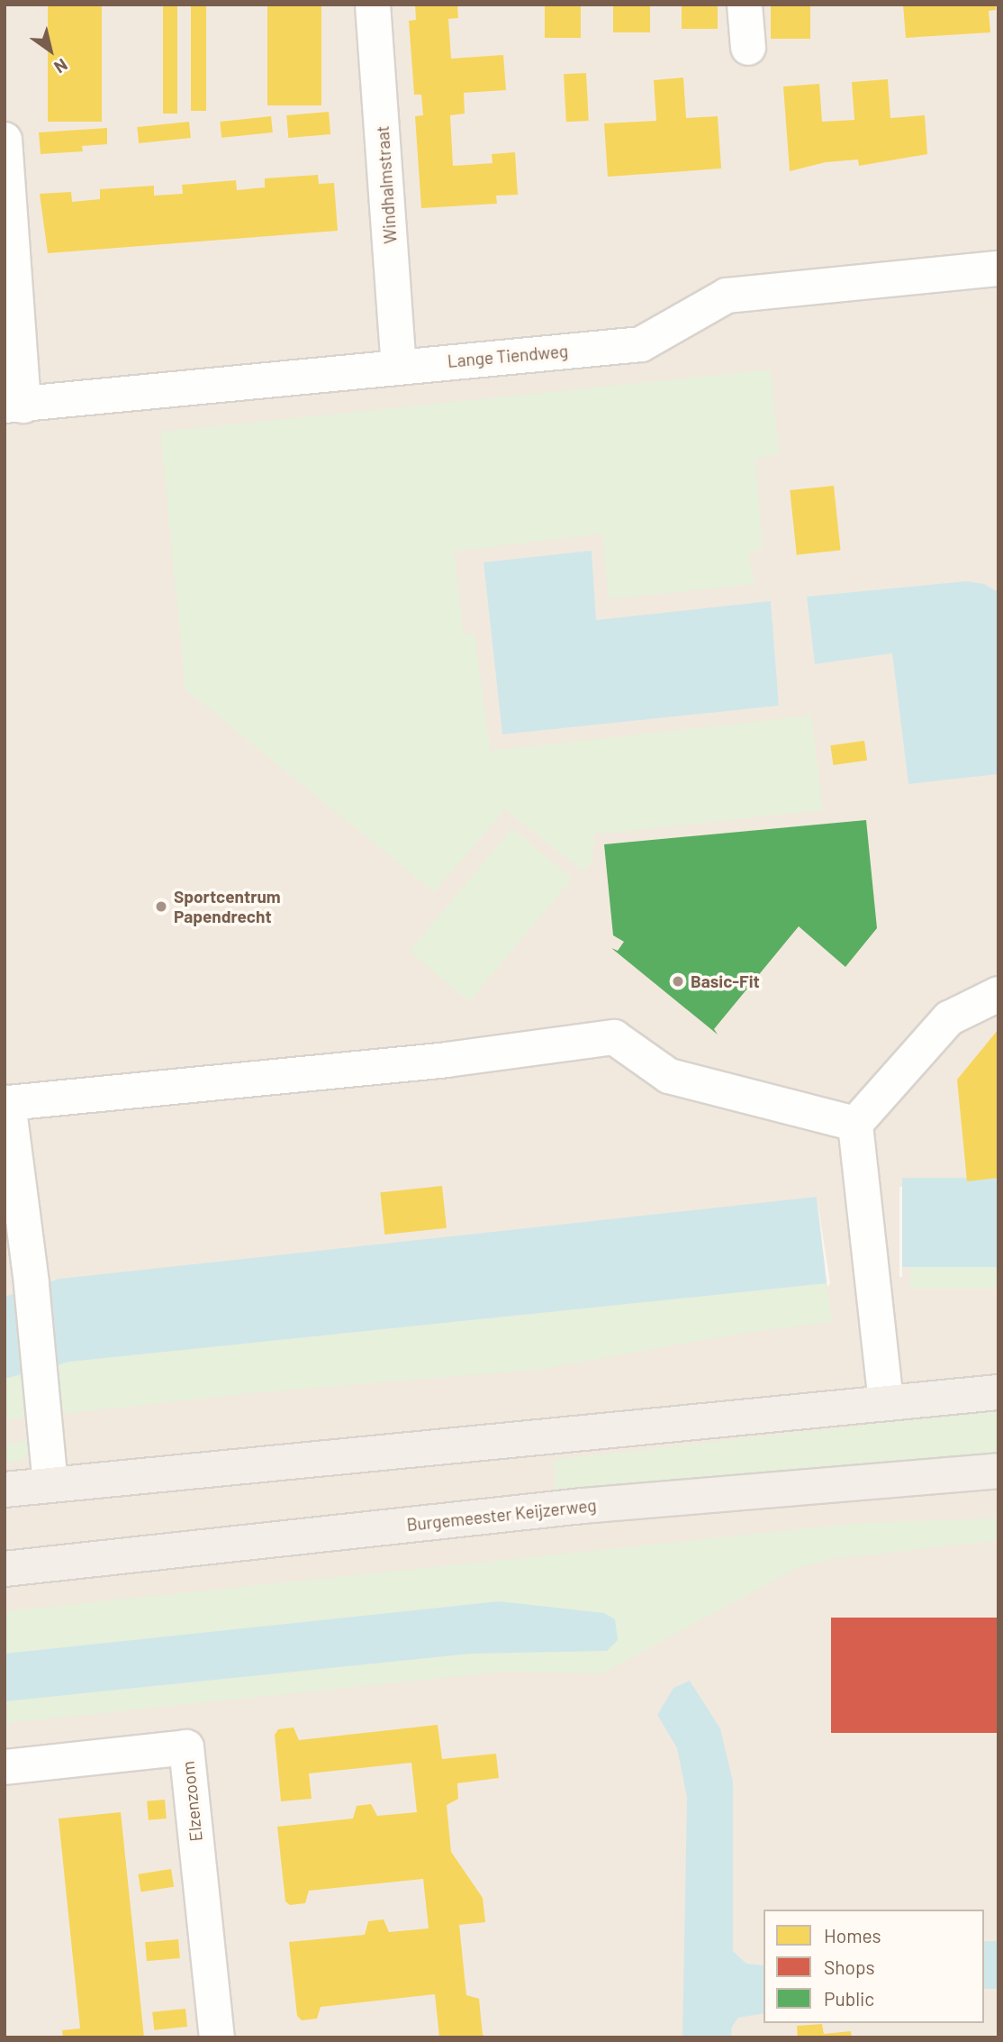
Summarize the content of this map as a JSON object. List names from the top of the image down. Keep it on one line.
{"streets":{"main road":["Burgemeester Keijzerweg"],"street":["Windhalmstraat","Lange Tiendweg","Elzenzoom"]},"crossings":[["Windhalmstraat","Lange Tiendweg"]],"places":["Sportcentrum Papendrecht","Basic-Fit"],"legend":["Homes","Shops","Public"],"north":"bottom right"}
